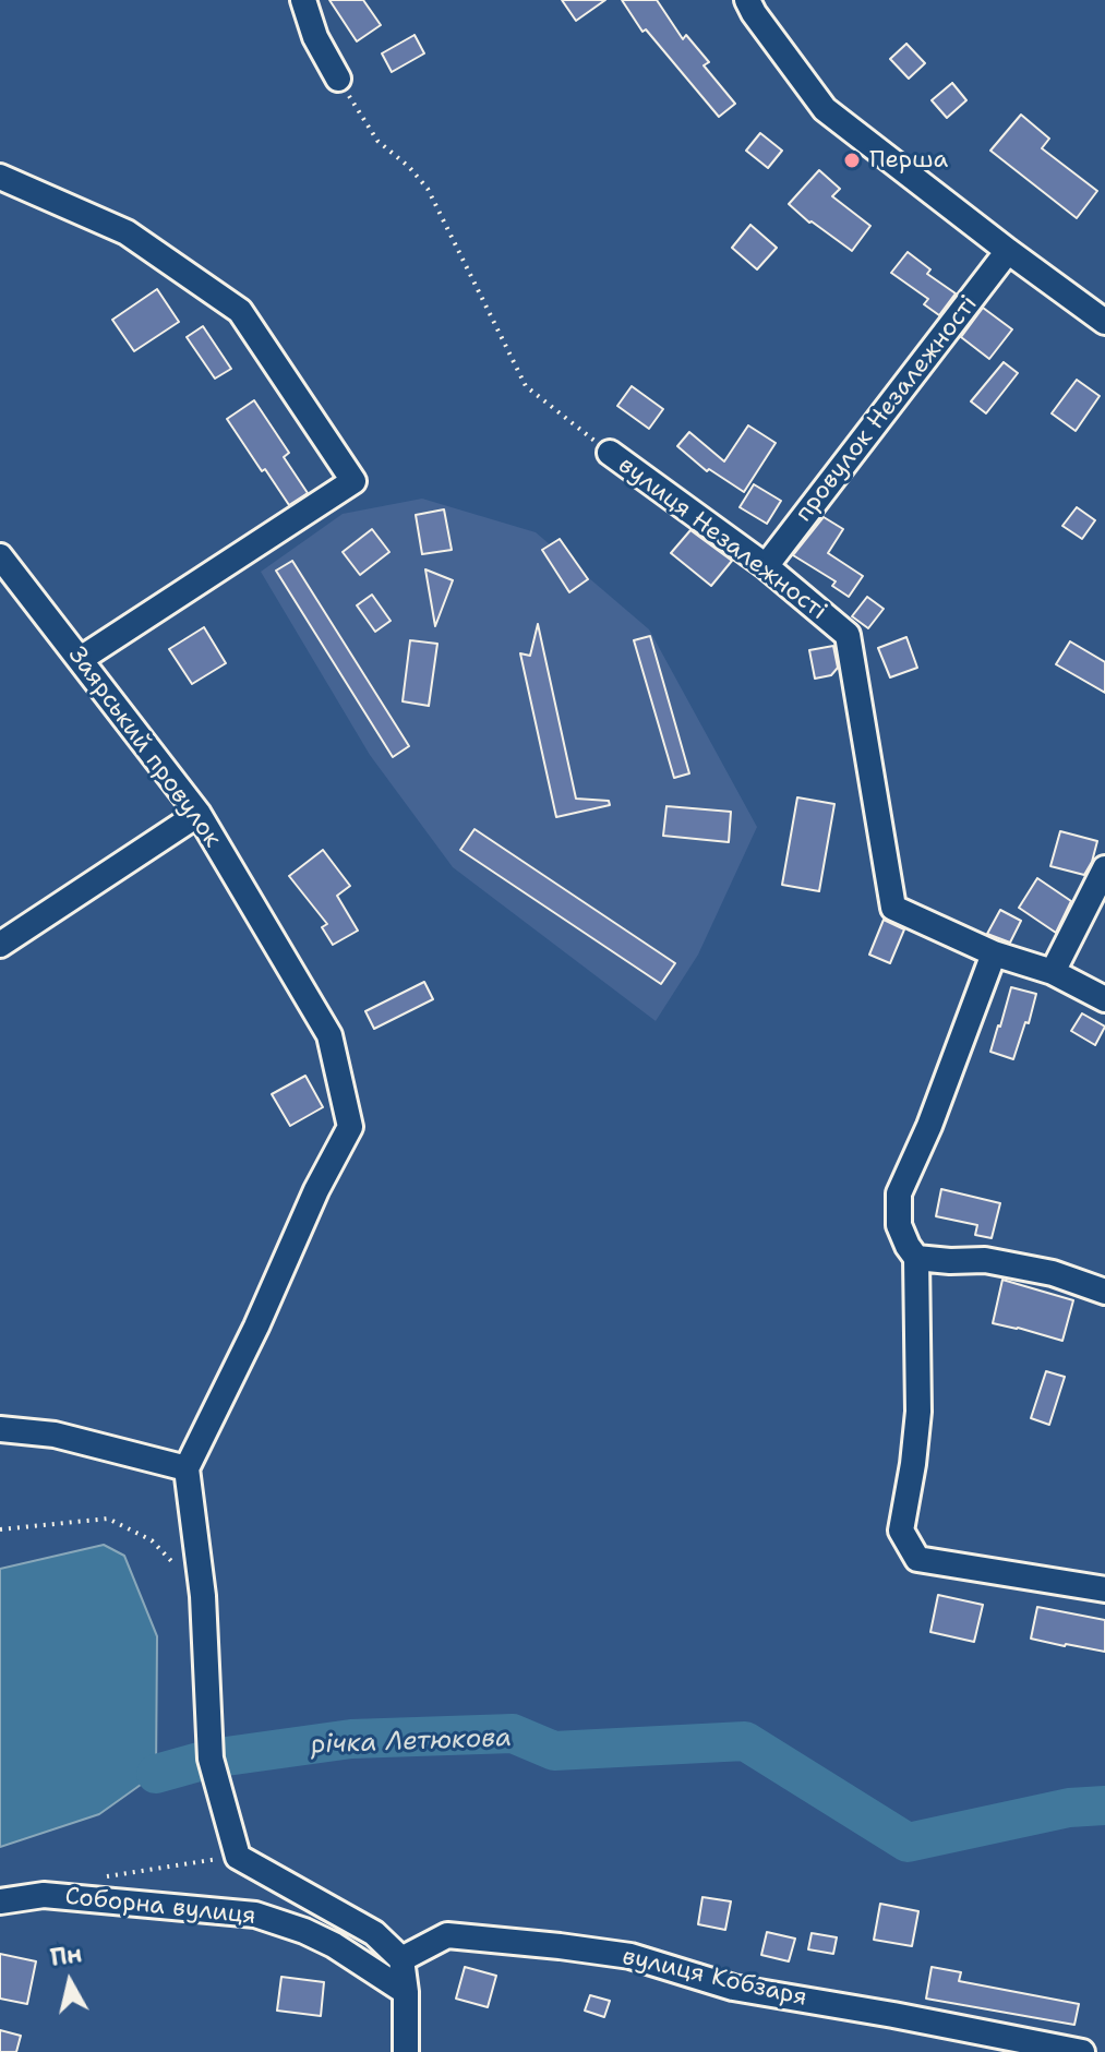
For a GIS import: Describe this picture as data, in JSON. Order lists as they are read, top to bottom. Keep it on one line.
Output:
{"streets":{"street":["провулок Незалежності","вулиця Незалежності","Заярський провулок","Соборна вулиця","вулиця Кобзаря"]},"crossings":[["провулок Незалежності","вулиця Незалежності"]],"water":["річка Летюкова"],"places":["Перша"],"north":"top"}
